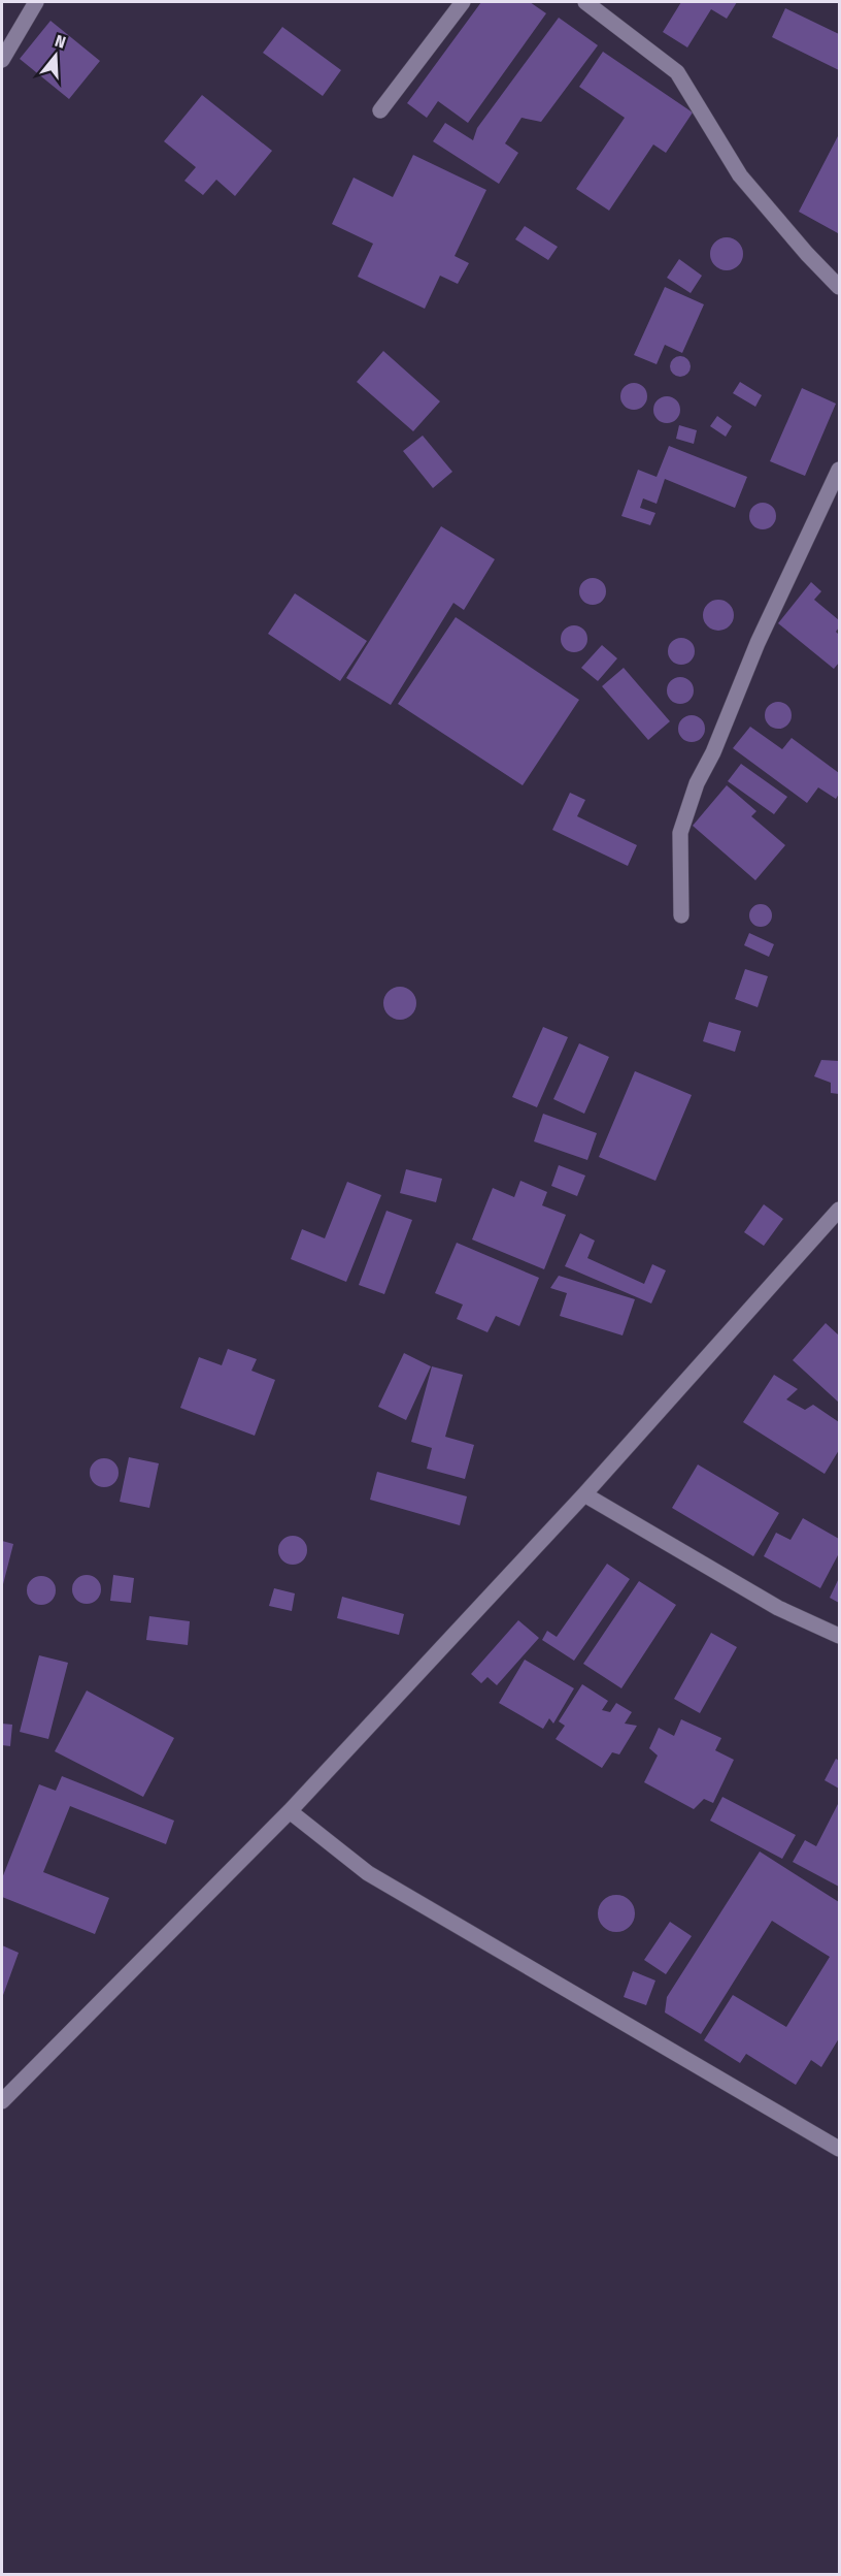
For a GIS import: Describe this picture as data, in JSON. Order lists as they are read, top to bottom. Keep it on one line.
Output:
{"north":"top"}
